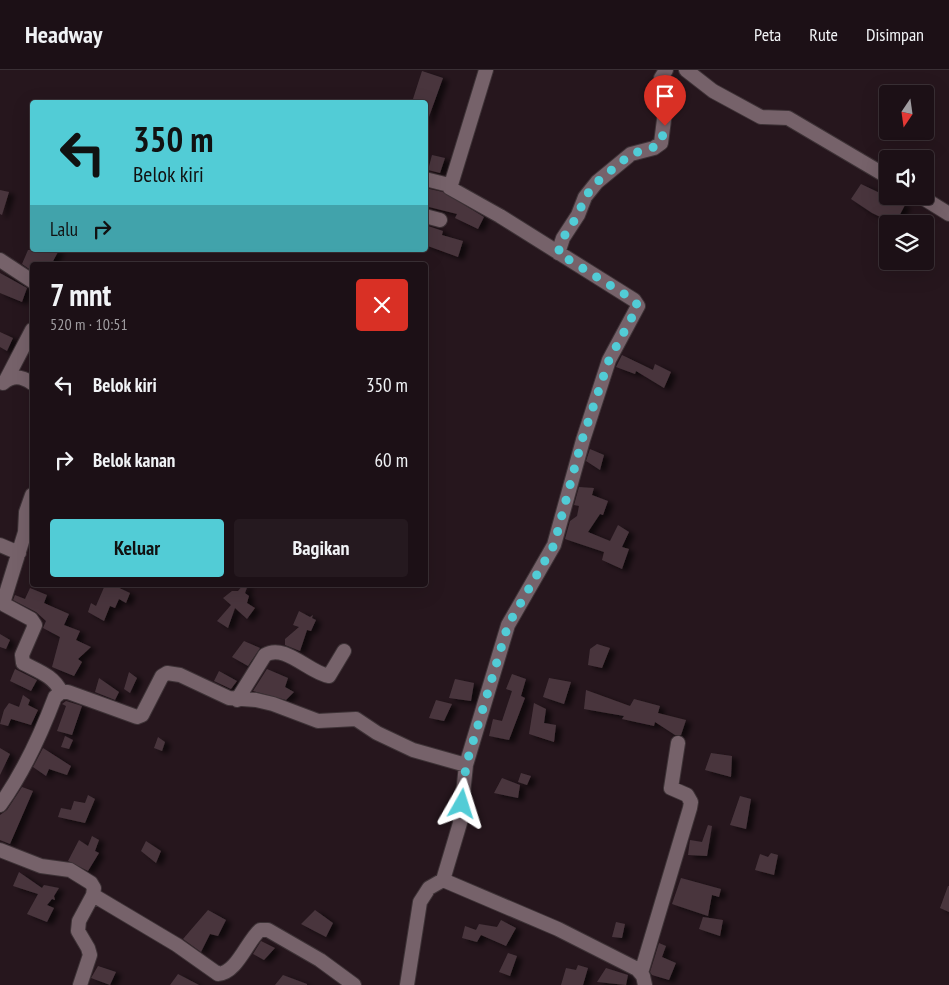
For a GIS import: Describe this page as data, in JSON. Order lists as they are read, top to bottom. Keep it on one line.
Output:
{"north":"bottom","page":{"header":"Headway","nav":["Peta","Rute","Disimpan"],"turn":["350 m","Belok kiri"],"then":"Lalu","heading":["7 mnt","520 m · 10:51"],"list":[{"name":"Belok kiri","value":"350 m"},{"name":"Belok kanan","value":"60 m"}],"buttons":["Keluar","Bagikan"]}}
